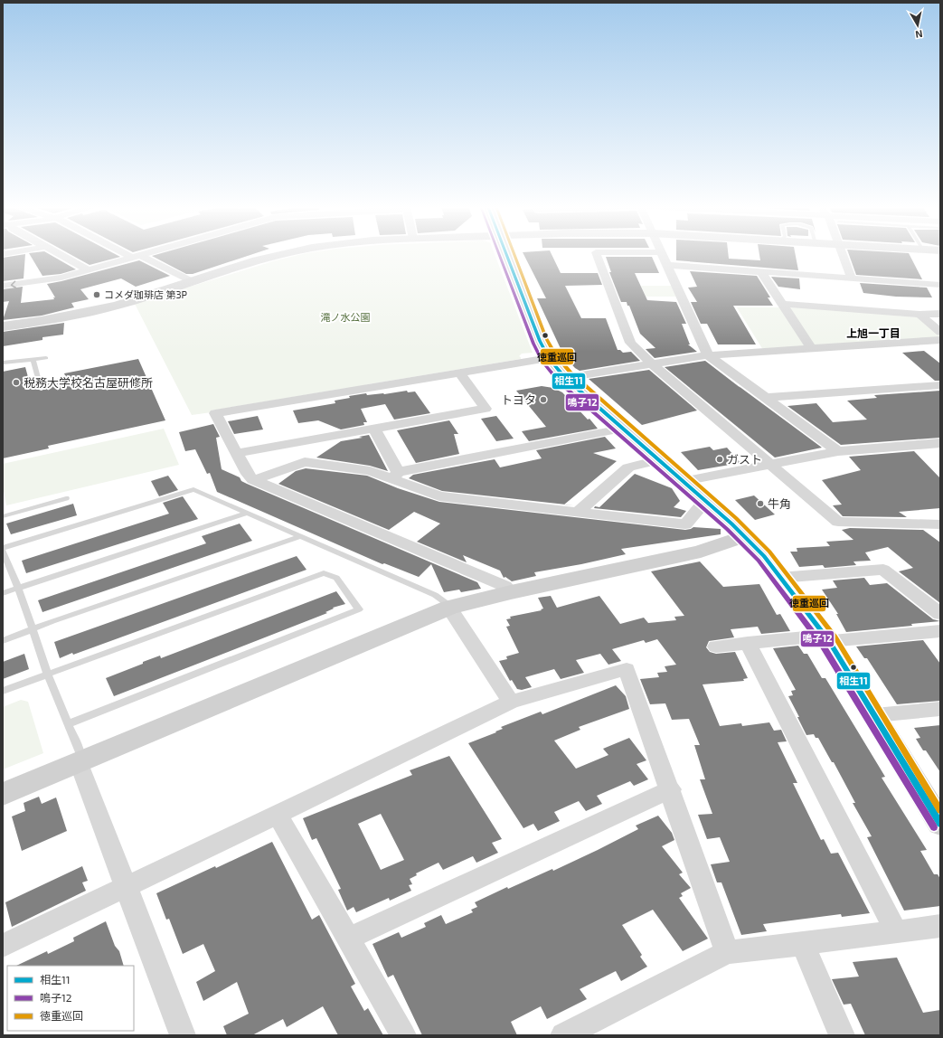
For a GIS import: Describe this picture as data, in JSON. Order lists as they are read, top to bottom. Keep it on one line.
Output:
{"districts":["上旭一丁目"],"parks":["滝ノ水公園"],"places":["コメダ珈琲店 第3P","税務大学校名古屋研修所","トヨタ","ガスト","牛角"],"lines":["transit line 相生11","transit line 鳴子12","transit line 徳重巡回"],"legend":["相生11","鳴子12","徳重巡回"],"north":"bottom"}
